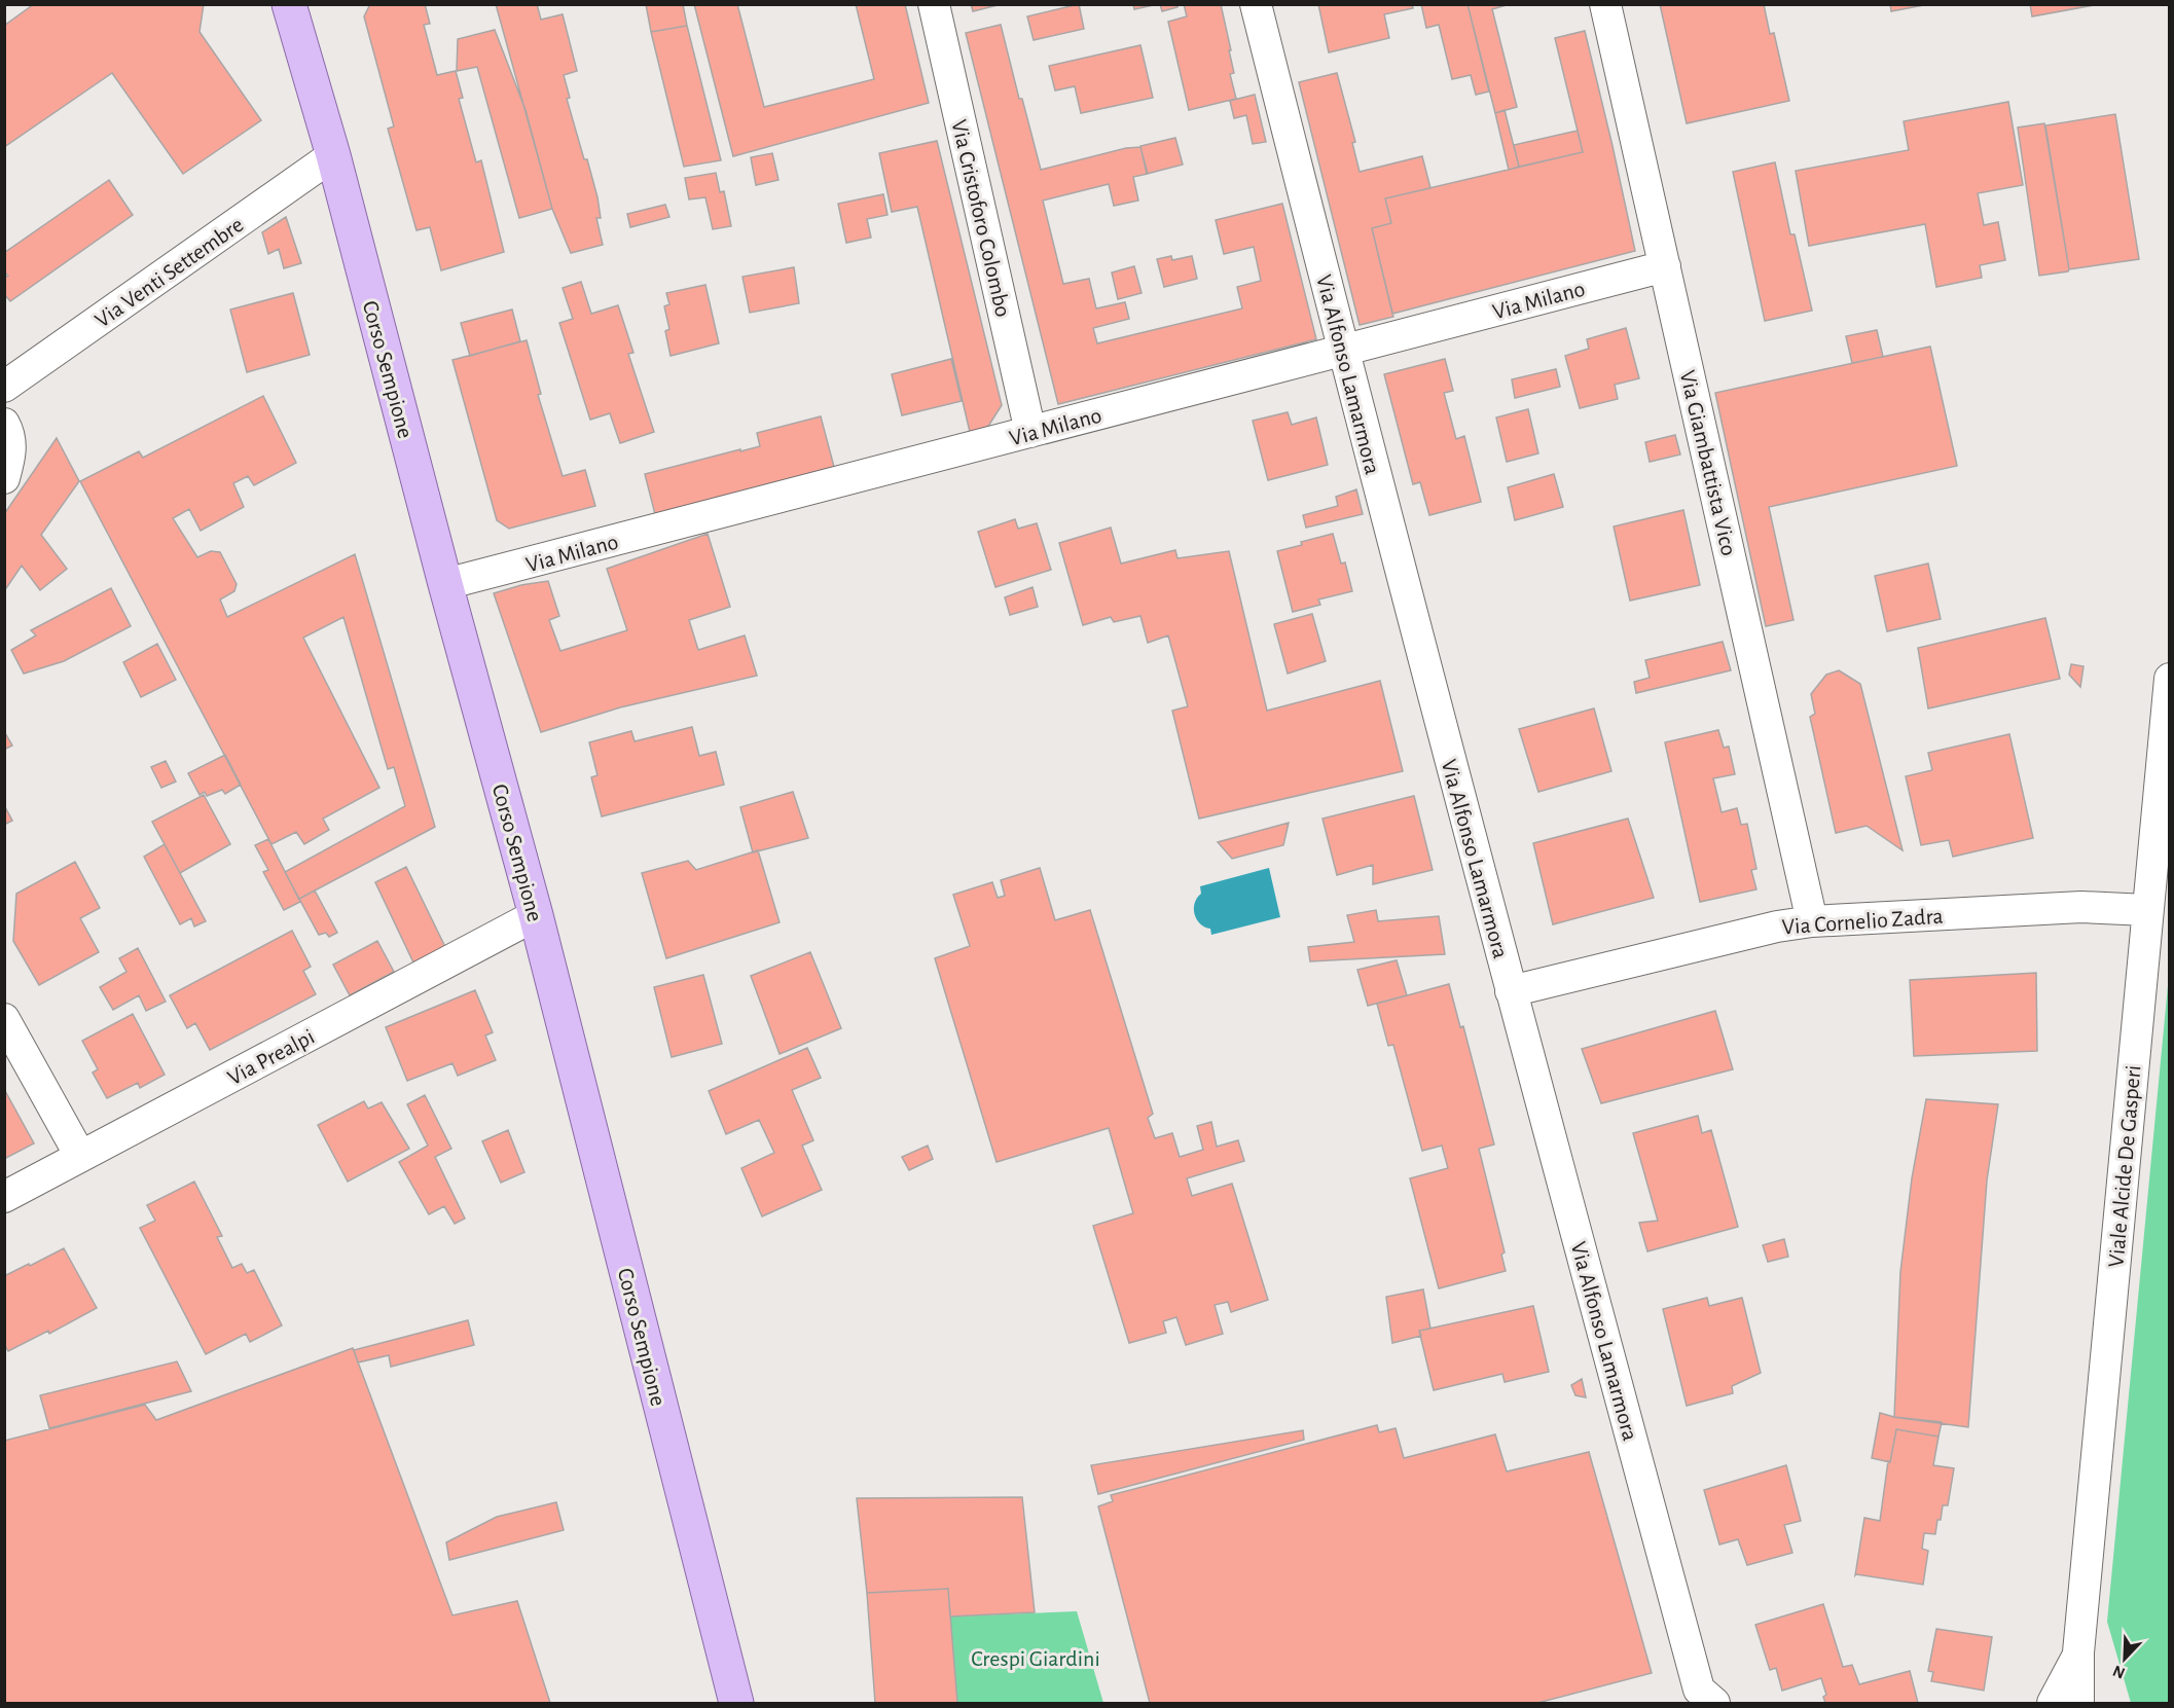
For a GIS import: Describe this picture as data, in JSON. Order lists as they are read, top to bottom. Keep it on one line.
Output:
{"streets":{"main road":["Corso Sempione"],"street":["Via Cristoforo Colombo","Via Venti Settembre","Via Milano","Via Alfonso Lamarmora","Via Giambattista Vico","Via Cornelio Zadra","Via Prealpi","Viale Alcide De Gasperi"]},"crossings":[["Via Cristoforo Colombo","Via Milano"],["Via Venti Settembre","Corso Sempione"],["Via Milano","Corso Sempione"],["Via Milano","Via Alfonso Lamarmora"],["Via Milano","Via Giambattista Vico"],["Corso Sempione","Via Prealpi"],["Via Alfonso Lamarmora","Via Cornelio Zadra"],["Via Giambattista Vico","Via Cornelio Zadra"],["Via Cornelio Zadra","Viale Alcide De Gasperi"]],"parks":["Crespi Giardini"],"north":"bottom left"}
